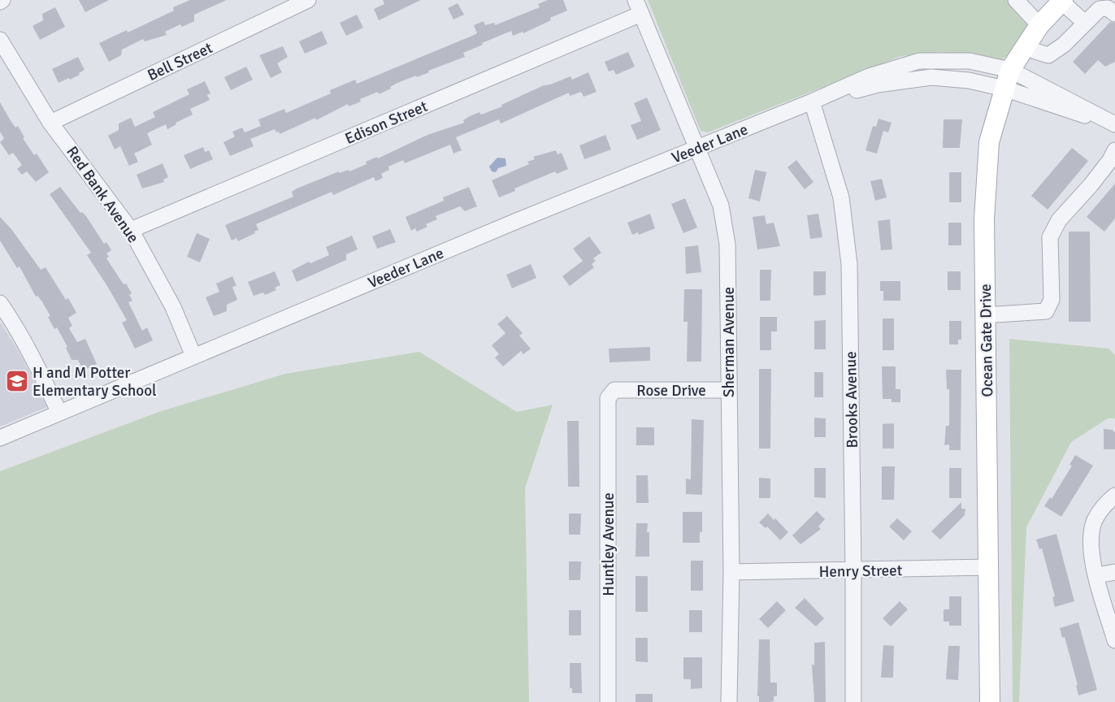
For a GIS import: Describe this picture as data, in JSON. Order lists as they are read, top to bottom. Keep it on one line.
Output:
{"streets":{"main road":["Ocean Gate Drive"],"street":["Bell Street","Edison Street","Veeder Lane","Red Bank Avenue","Sherman Avenue","Rose Drive","Brooks Avenue","Huntley Avenue","Henry Street"]},"crossings":[["Bell Street","Red Bank Avenue"],["Edison Street","Red Bank Avenue"],["Edison Street","Sherman Avenue"],["Veeder Lane","Red Bank Avenue"],["Veeder Lane","Ocean Gate Drive"],["Veeder Lane","Sherman Avenue"],["Veeder Lane","Brooks Avenue"],["Ocean Gate Drive","Henry Street"],["Sherman Avenue","Rose Drive"],["Sherman Avenue","Henry Street"],["Rose Drive","Huntley Avenue"],["Brooks Avenue","Henry Street"]],"places":{"school or university":["H and M Potter Elementary School"]}}
